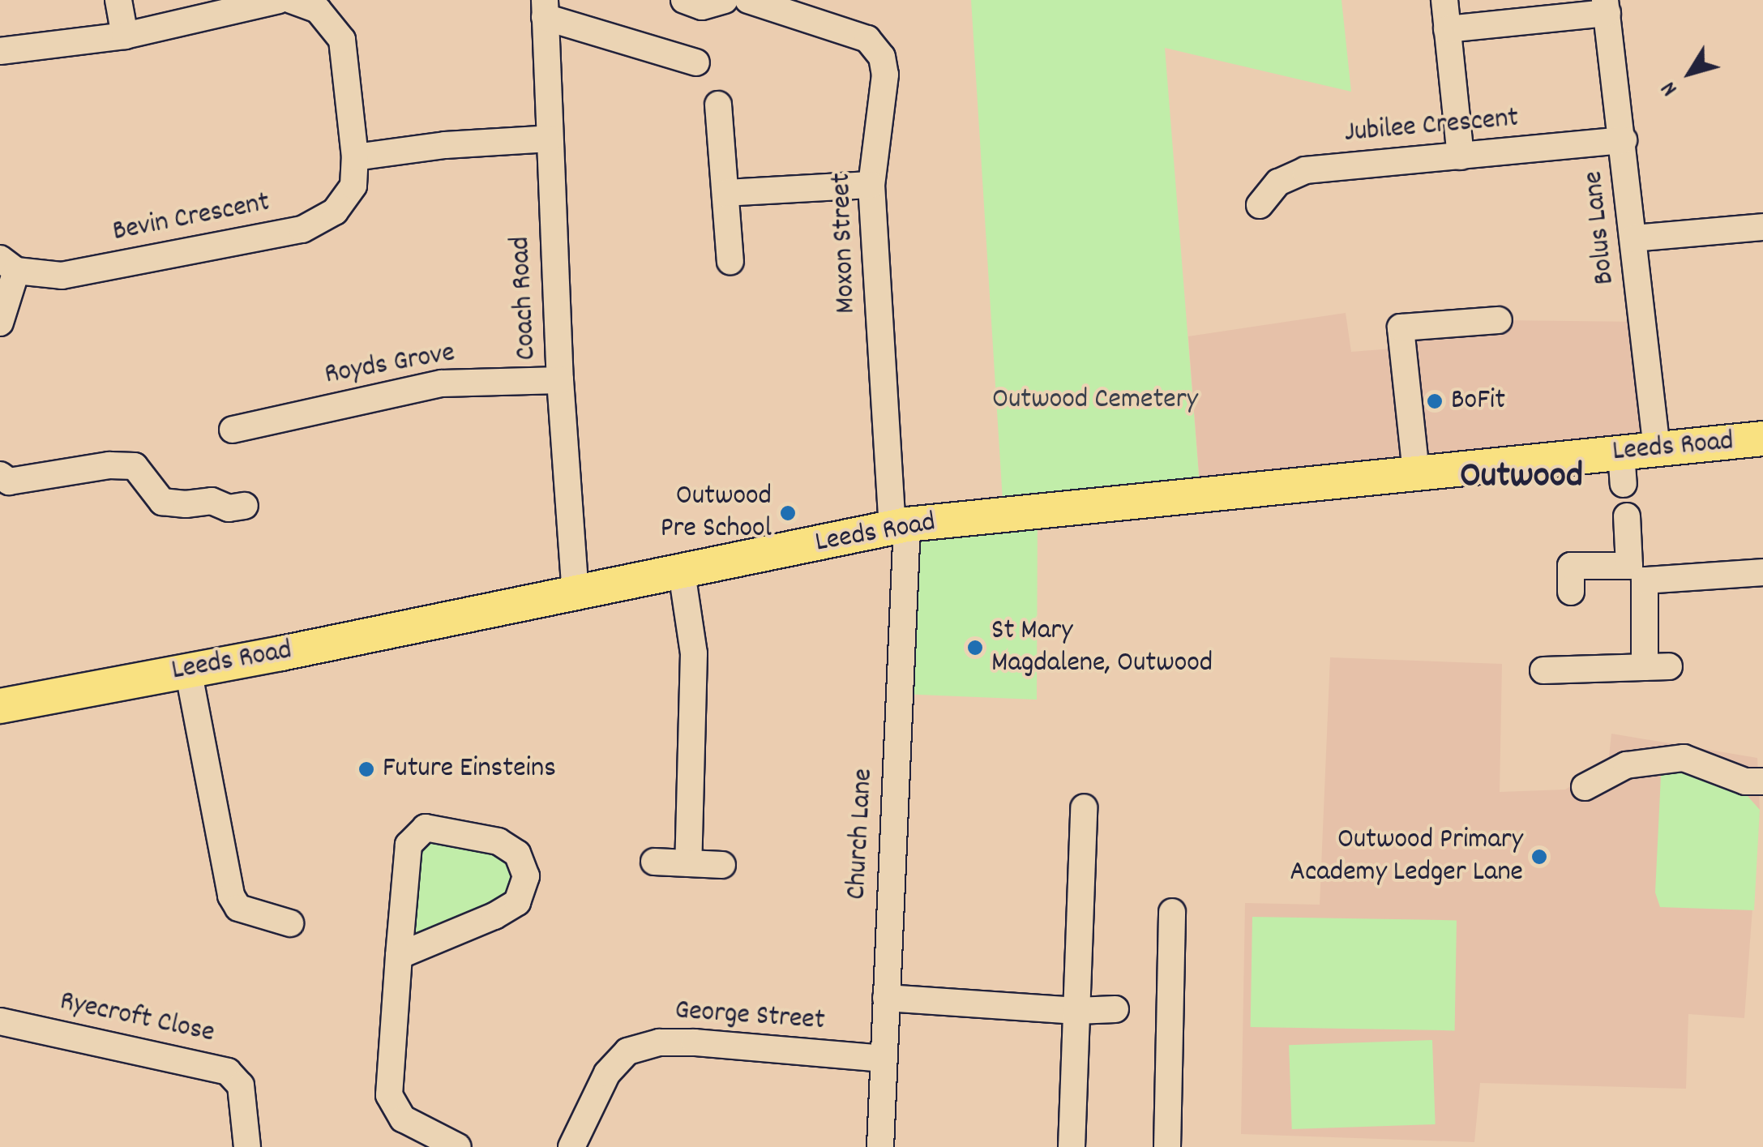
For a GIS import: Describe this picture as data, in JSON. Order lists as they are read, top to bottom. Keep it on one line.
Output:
{"streets":{"main road":["Leeds Road"],"street":["Jubilee Crescent","Bevin Crescent","Bolus Lane","Moxon Street","Coach Road","Royds Grove","Church Lane","George Street","Ryecroft Close"]},"crossings":[["Jubilee Crescent","Bolus Lane"],["Bolus Lane","Leeds Road"],["Moxon Street","Leeds Road"],["Moxon Street","Church Lane"],["Coach Road","Royds Grove"],["Coach Road","Leeds Road"],["Leeds Road","Church Lane"],["Church Lane","George Street"]],"districts":["Outwood"],"parks":["Outwood Cemetery"],"places":["BoFit","Outwood Pre School","St Mary Magdalene, Outwood","Future Einsteins","Outwood Primary Academy Ledger Lane"],"north":"bottom left"}
